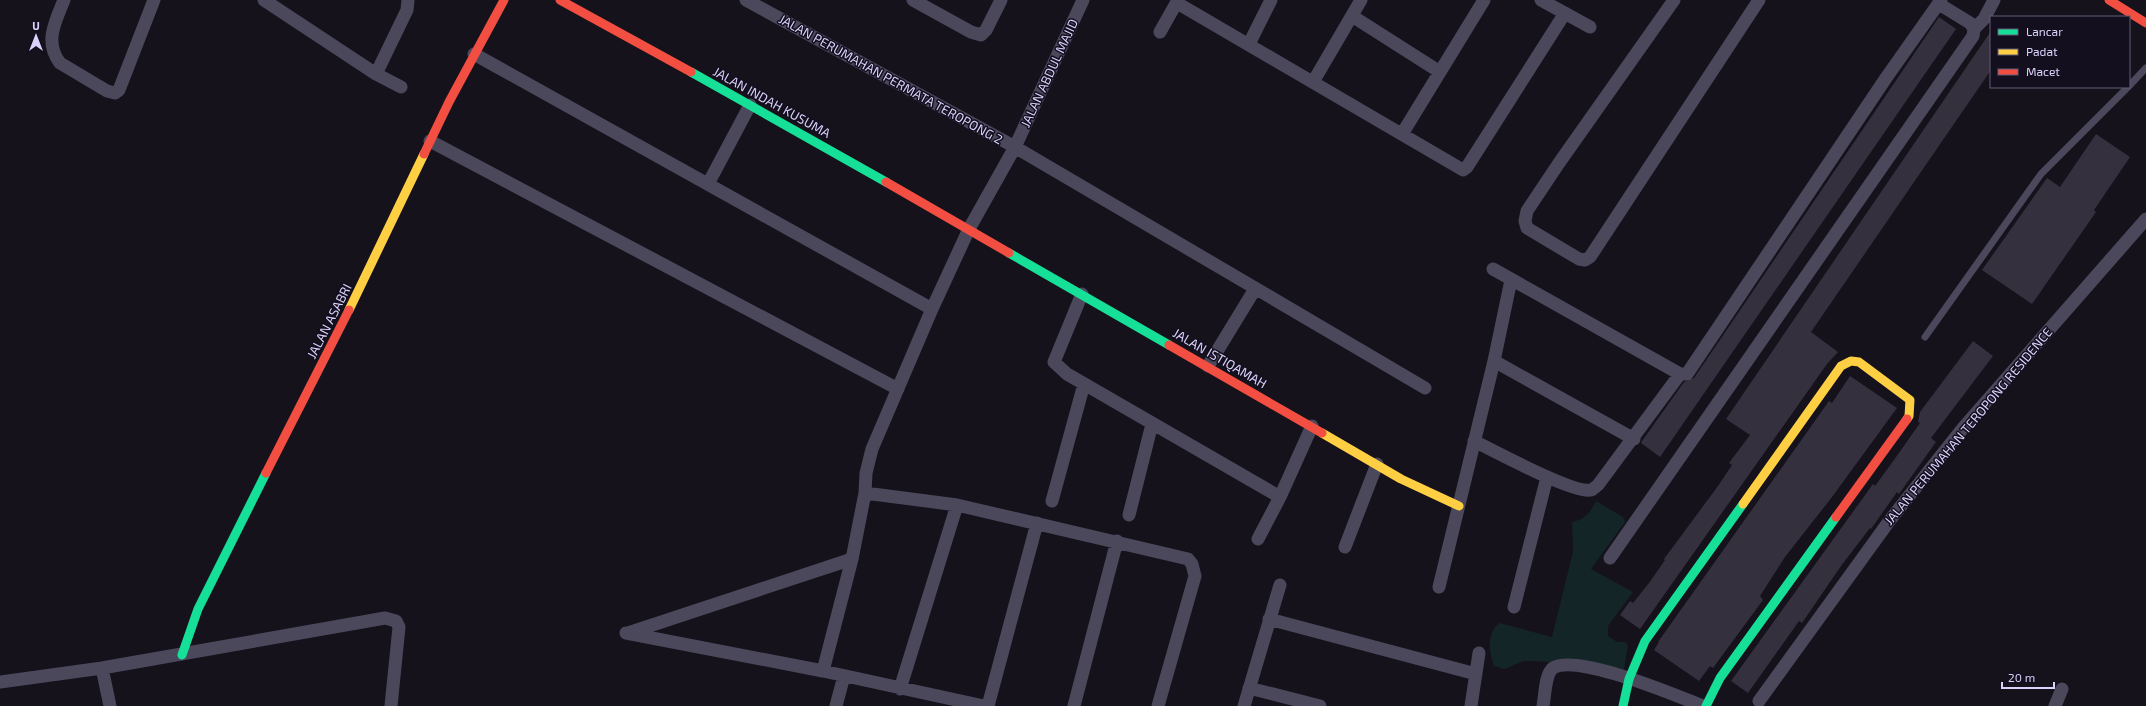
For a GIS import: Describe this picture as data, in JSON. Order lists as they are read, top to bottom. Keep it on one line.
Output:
{"streets":{"street":["JALAN ABDUL MAJID","JALAN PERUMAHAN PERMATA TEROPONG 2","JALAN INDAH KUSUMA","JALAN ASABRI","JALAN ISTIQAMAH","JALAN PERUMAHAN TEROPONG RESIDENCE"]},"crossings":[["JALAN ABDUL MAJID","JALAN PERUMAHAN PERMATA TEROPONG 2"],["JALAN ABDUL MAJID","JALAN INDAH KUSUMA"],["JALAN ABDUL MAJID","JALAN ISTIQAMAH"],["JALAN INDAH KUSUMA","JALAN ISTIQAMAH"]],"legend":["Lancar","Padat","Macet"],"scale_bar":"20 m","north":"top"}
